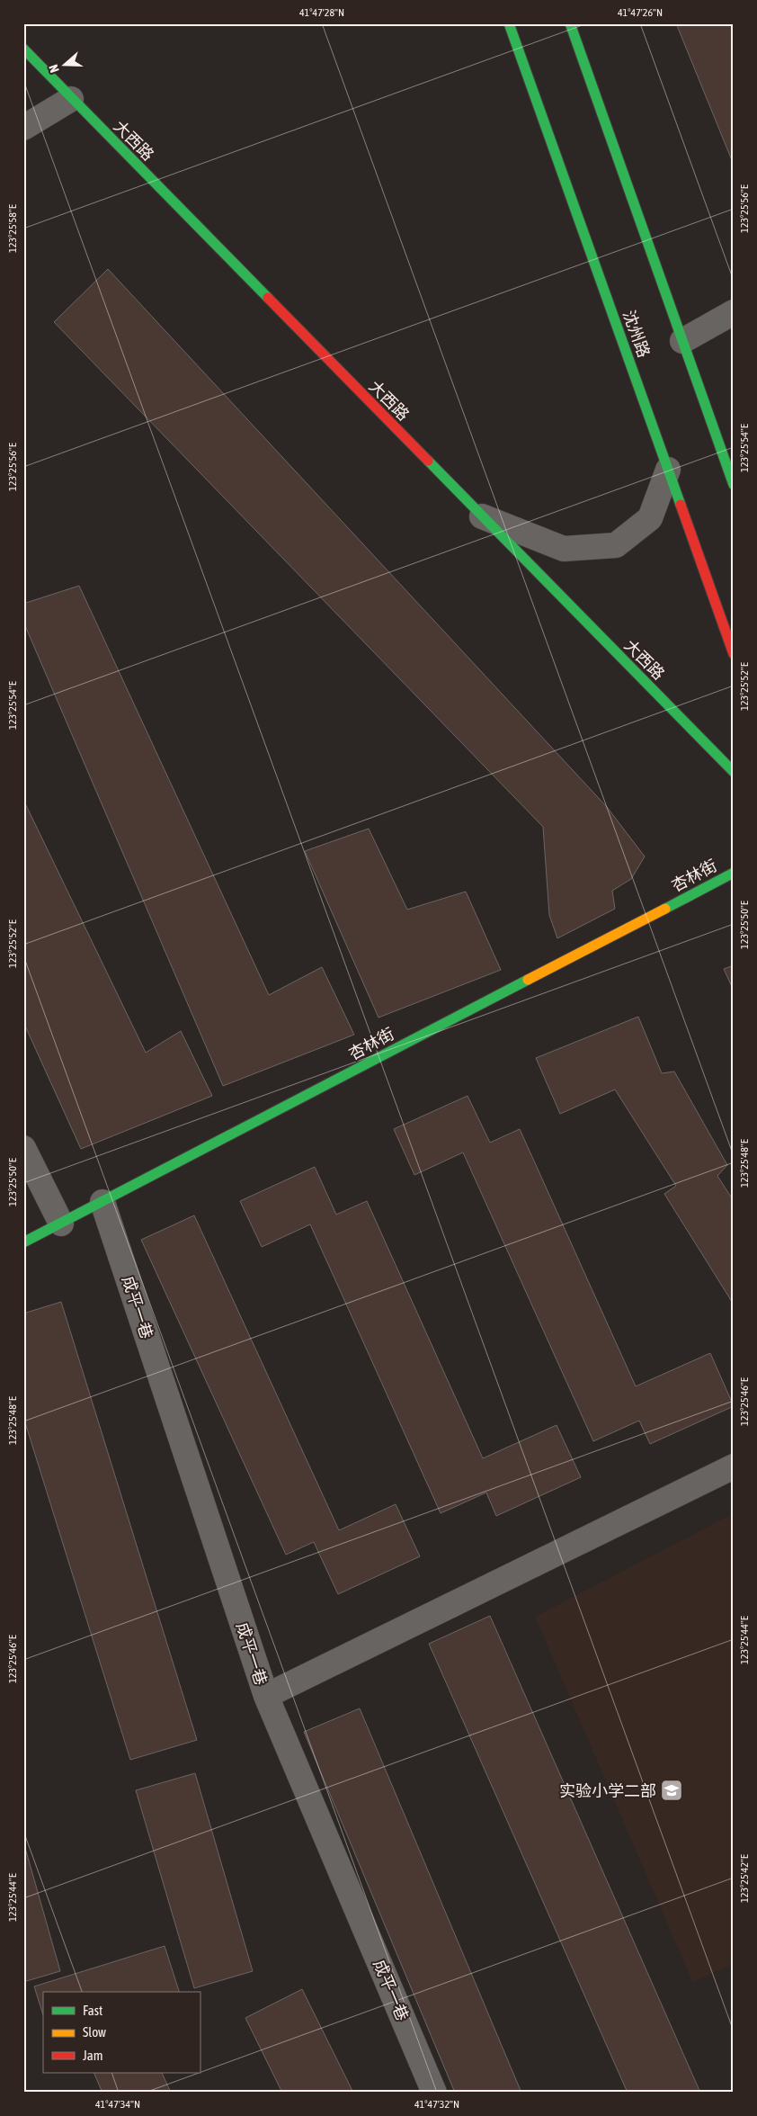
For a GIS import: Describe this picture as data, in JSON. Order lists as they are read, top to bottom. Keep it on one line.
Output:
{"streets":{"main road":["大西路","沈州路","杏林街"],"street":["成平一巷"]},"crossings":[["杏林街","成平一巷"]],"places":{"school or university":["实验小学二部"]},"legend":["Fast","Slow","Jam"],"north":"left","coordinates":["41°47'28\"N","41°47'26\"N","123°25'56\"E","123°25'58\"E","123°25'54\"E","123°25'52\"E","123°25'50\"E","123°25'48\"E","123°25'46\"E","123°25'44\"E","123°25'42\"E","41°47'34\"N","41°47'32\"N"]}
